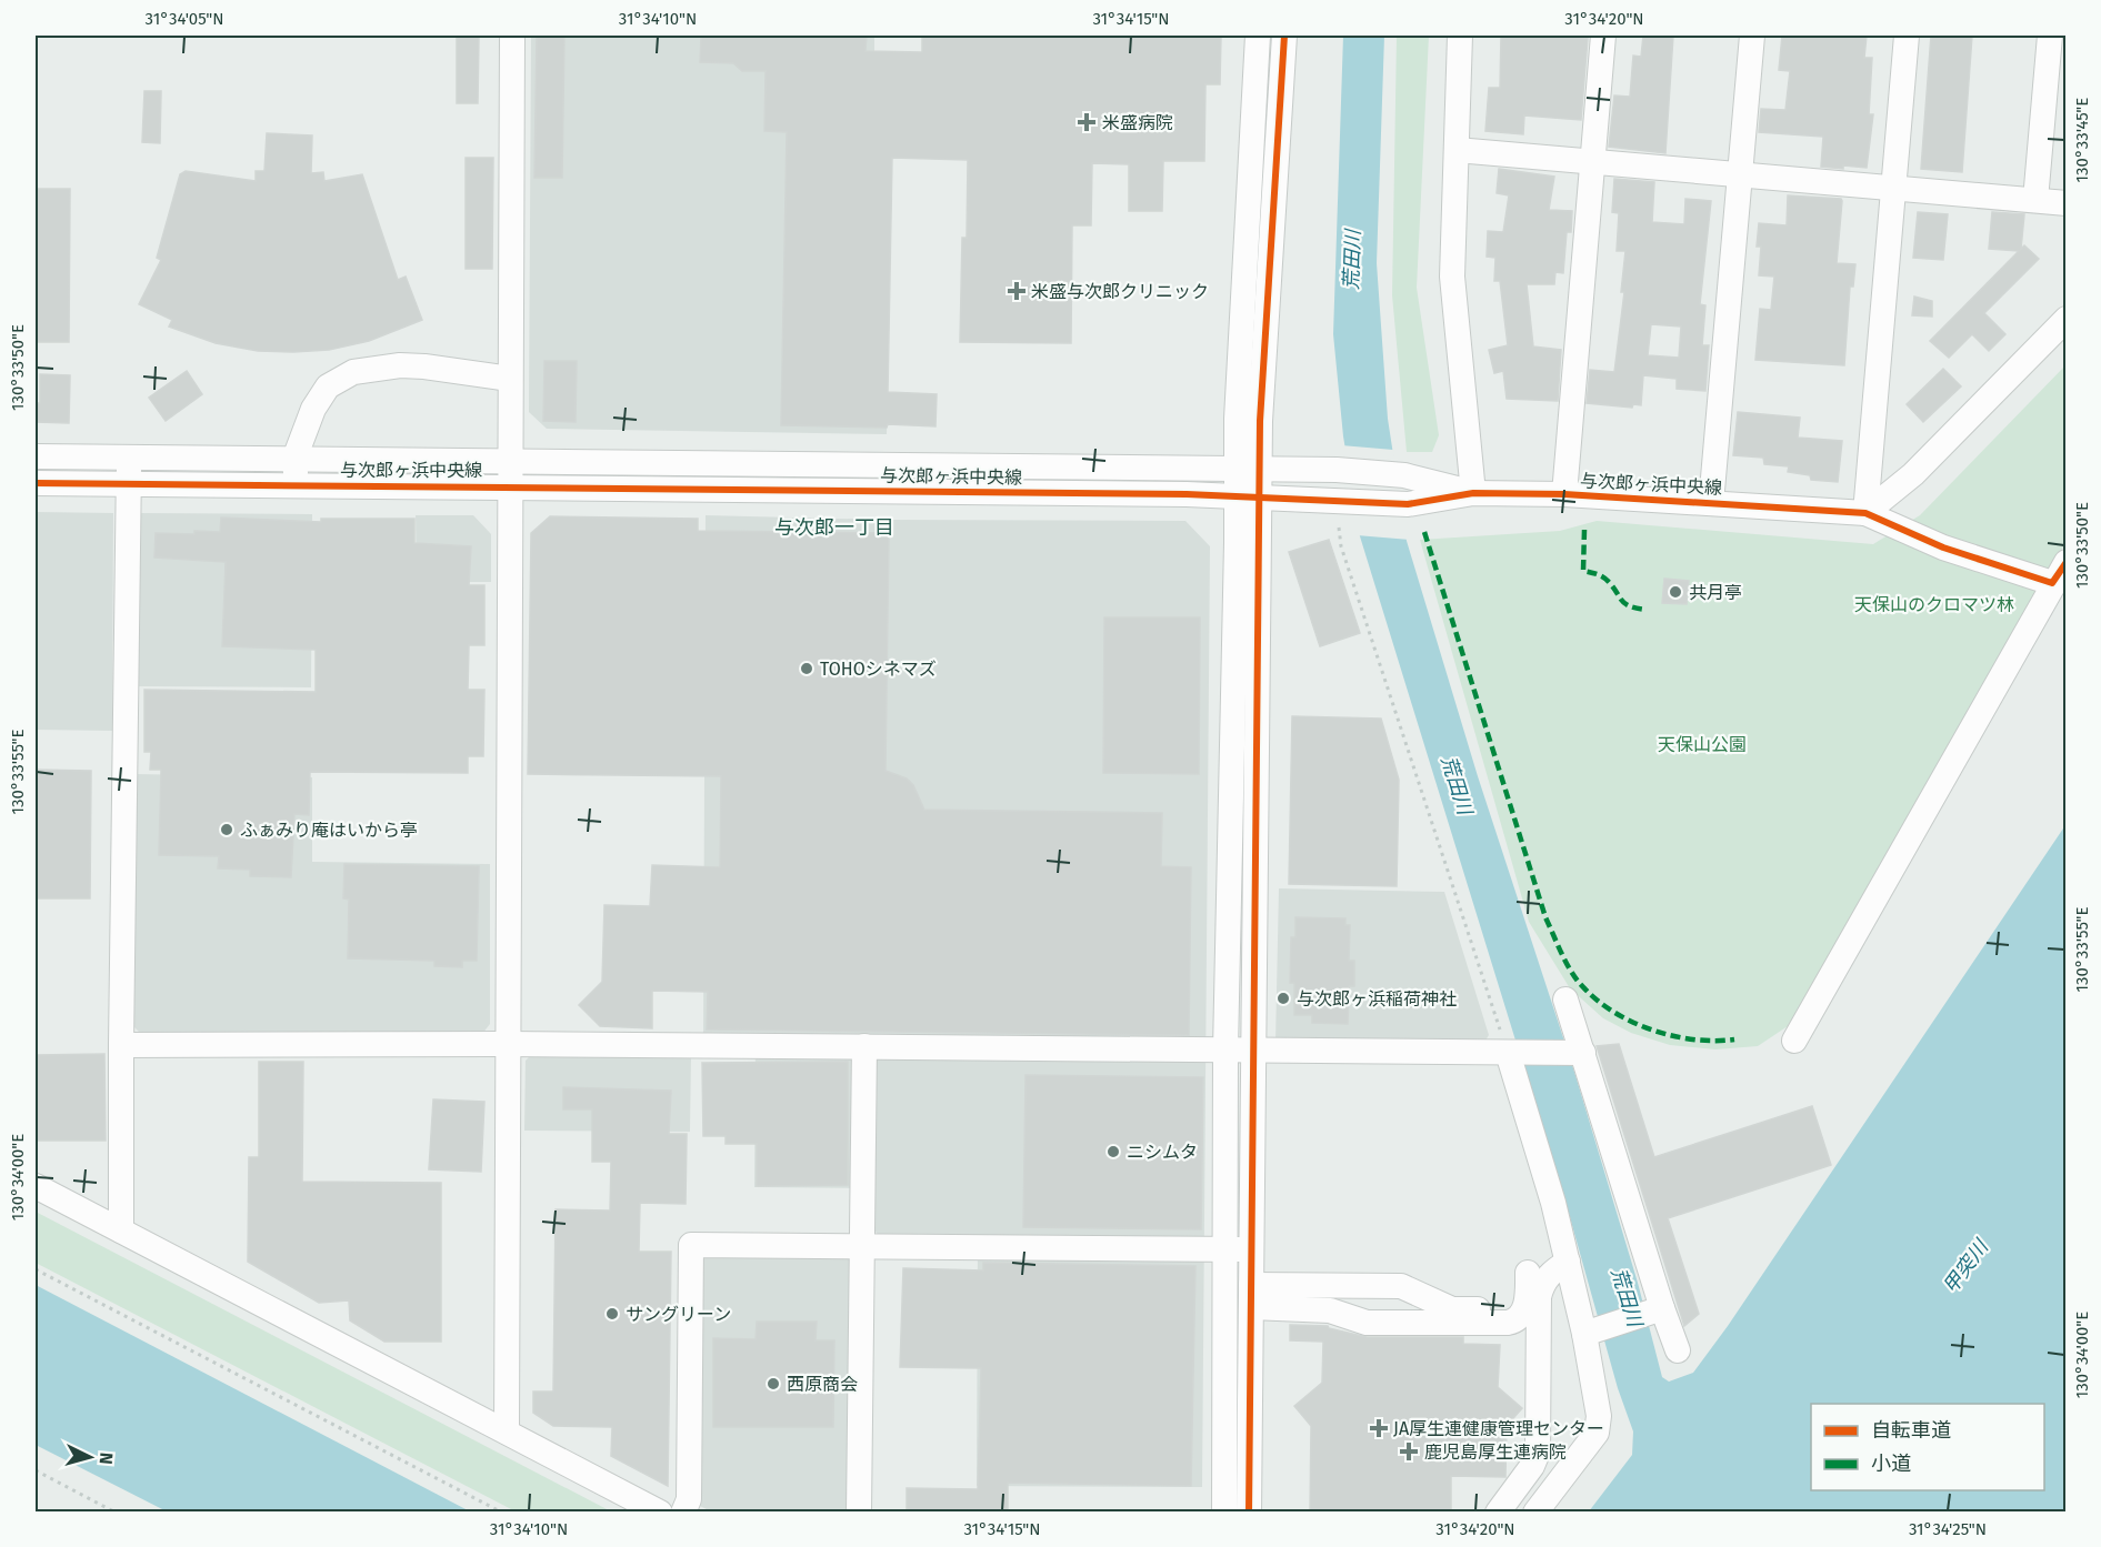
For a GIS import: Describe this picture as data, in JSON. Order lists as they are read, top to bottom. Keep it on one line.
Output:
{"streets":{"street":["与次郎ヶ浜中央線"]},"districts":["与次郎一丁目"],"water":["荒田川","甲突川"],"parks":["天保山のクロマツ林","天保山公園"],"places":{"health":["米盛病院","米盛与次郎クリニック","JA厚生連健康管理センター","鹿児島厚生連病院"],"other":["共月亭","TOHOシネマズ","ふぁみり庵はいから亭","与次郎ヶ浜稲荷神社","ニシムタ","サングリーン","西原商会"]},"legend":["自転車道","小道"],"north":"right","coordinates":["31°34'05\"N","31°34'10\"N","31°34'15\"N","31°34'20\"N","130°33'45\"E","130°33'50\"E","130°33'55\"E","130°34'00\"E","31°34'25\"N"]}
